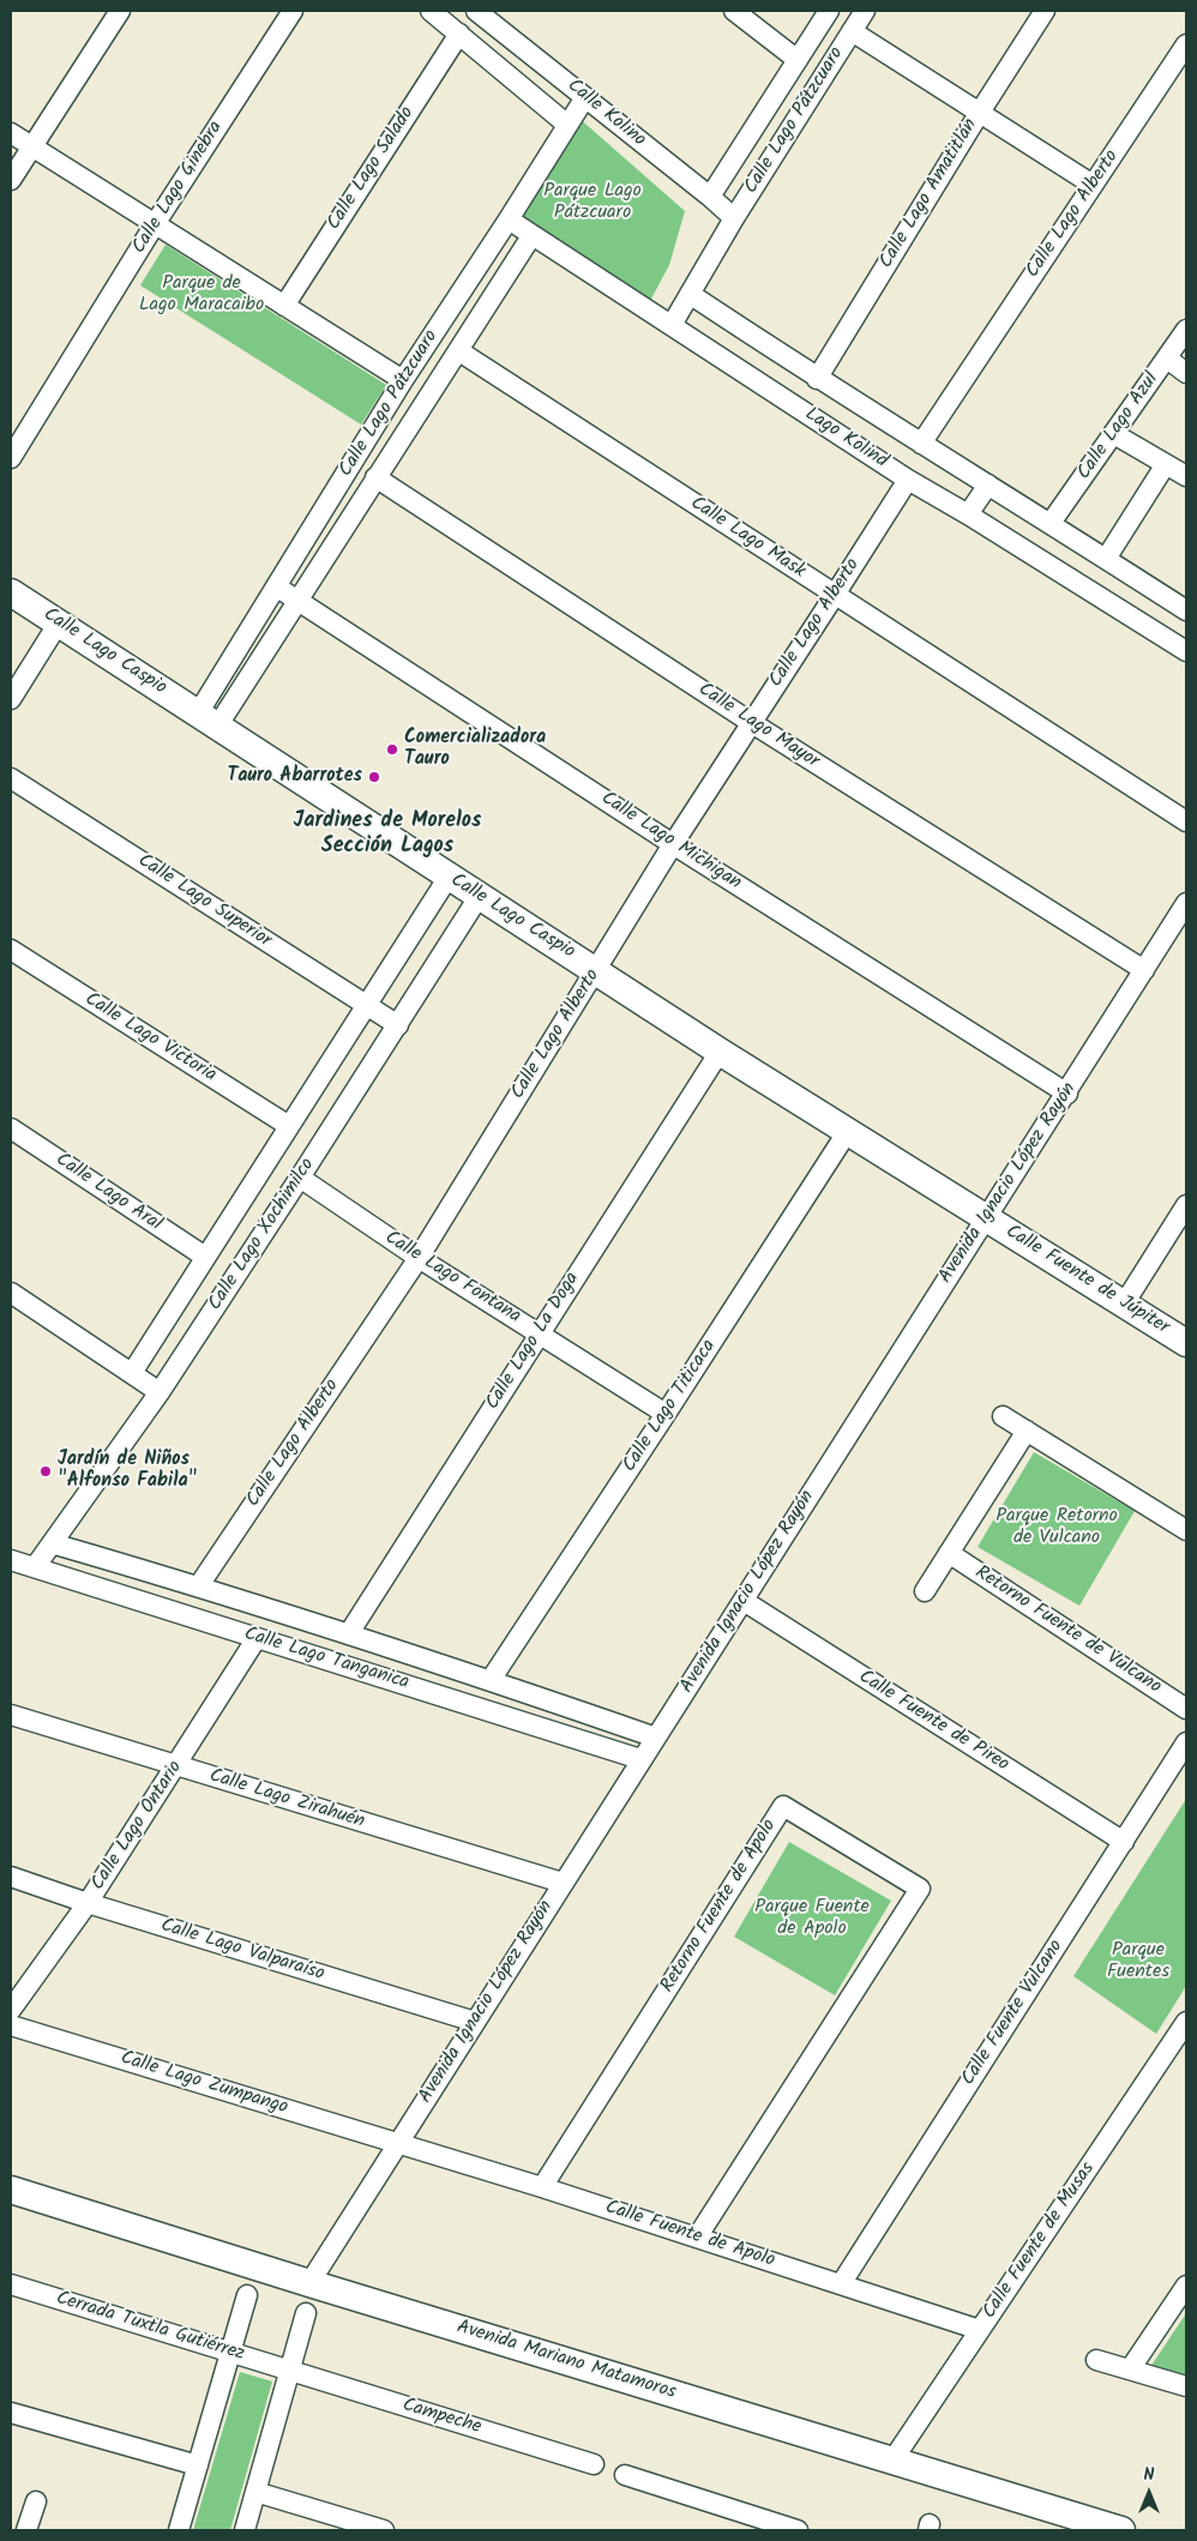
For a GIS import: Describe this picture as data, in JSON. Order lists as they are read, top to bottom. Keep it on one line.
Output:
{"streets":{"street":["Calle Kolino","Calle Lago Pátzcuaro","Calle Lago Salado","Calle Lago Ginebra","Calle Lago Amatitlán","Calle Lago Alberto","Calle Lago Azul","Lago Kolind","Calle Lago Mask","Calle Lago Caspio","Calle Lago Mayor","Calle Lago Michigan","Calle Lago Superior","Calle Lago Victoria","Avenida Ignacio López Rayón","Calle Lago Aral","Calle Lago Xochimilco","Calle Lago Fontana","Calle Fuente de Júpiter","Calle Lago La Doga","Calle Lago Titicaca","Retorno Fuente de Vulcano","Calle Lago Tanganica","Calle Fuente de Pireo","Calle Lago Zirahuén","Calle Lago Ontario","Retorno Fuente de Apolo","Calle Lago Valparaíso","Calle Fuente Vulcano","Calle Lago Zumpango","Calle Fuente de Apolo","Calle Fuente de Musas","Cerrada Tuxtla Gutiérrez","Avenida Mariano Matamoros","Campeche"]},"crossings":[["Calle Kolino","Calle Lago Pátzcuaro"],["Calle Kolino","Calle Lago Salado"],["Calle Lago Pátzcuaro","Lago Kolind"],["Calle Lago Pátzcuaro","Calle Lago Mask"],["Calle Lago Pátzcuaro","Calle Lago Caspio"],["Calle Lago Pátzcuaro","Calle Lago Mayor"],["Calle Lago Pátzcuaro","Calle Lago Michigan"],["Calle Lago Amatitlán","Lago Kolind"],["Calle Lago Alberto","Lago Kolind"],["Calle Lago Alberto","Calle Lago Mask"],["Calle Lago Alberto","Calle Lago Caspio"],["Calle Lago Alberto","Calle Lago Mayor"],["Calle Lago Alberto","Calle Lago Michigan"],["Calle Lago Alberto","Calle Lago Fontana"],["Calle Lago Alberto","Calle Lago Tanganica"],["Calle Lago Azul","Lago Kolind"],["Calle Lago Caspio","Avenida Ignacio López Rayón"],["Calle Lago Caspio","Calle Lago Xochimilco"],["Calle Lago Caspio","Calle Fuente de Júpiter"],["Calle Lago Caspio","Calle Lago La Doga"],["Calle Lago Caspio","Calle Lago Titicaca"],["Calle Lago Mayor","Avenida Ignacio López Rayón"],["Calle Lago Michigan","Avenida Ignacio López Rayón"],["Calle Lago Superior","Calle Lago Xochimilco"],["Calle Lago Victoria","Calle Lago Xochimilco"],["Avenida Ignacio López Rayón","Calle Fuente de Júpiter"],["Avenida Ignacio López Rayón","Calle Lago Tanganica"],["Avenida Ignacio López Rayón","Calle Fuente de Pireo"],["Avenida Ignacio López Rayón","Calle Lago Zirahuén"],["Avenida Ignacio López Rayón","Calle Lago Valparaíso"],["Avenida Ignacio López Rayón","Calle Lago Zumpango"],["Avenida Ignacio López Rayón","Calle Fuente de Apolo"],["Avenida Ignacio López Rayón","Avenida Mariano Matamoros"],["Calle Lago Aral","Calle Lago Xochimilco"],["Calle Lago Xochimilco","Calle Lago Fontana"],["Calle Lago Xochimilco","Calle Lago Tanganica"],["Calle Lago Fontana","Calle Lago La Doga"],["Calle Lago Fontana","Calle Lago Titicaca"],["Calle Lago La Doga","Calle Lago Tanganica"],["Calle Lago Titicaca","Calle Lago Tanganica"],["Calle Lago Tanganica","Calle Lago Ontario"],["Calle Fuente de Pireo","Calle Fuente Vulcano"],["Calle Lago Zirahuén","Calle Lago Ontario"],["Calle Lago Ontario","Calle Lago Valparaíso"],["Retorno Fuente de Apolo","Calle Fuente de Apolo"],["Calle Fuente Vulcano","Calle Fuente de Apolo"],["Calle Lago Zumpango","Calle Fuente de Apolo"],["Calle Fuente de Apolo","Calle Fuente de Musas"],["Calle Fuente de Musas","Avenida Mariano Matamoros"],["Cerrada Tuxtla Gutiérrez","Campeche"]],"districts":["Jardines de Morelos Sección Lagos"],"parks":["Parque Lago Pátzcuaro","Parque de Lago Maracaibo","Parque Retorno de Vulcano","Parque Fuente de Apolo","Parque Fuentes"],"places":["Comercializadora Tauro","Tauro Abarrotes","Jardín de Niños \"Alfonso Fabila\""],"north":"top"}
